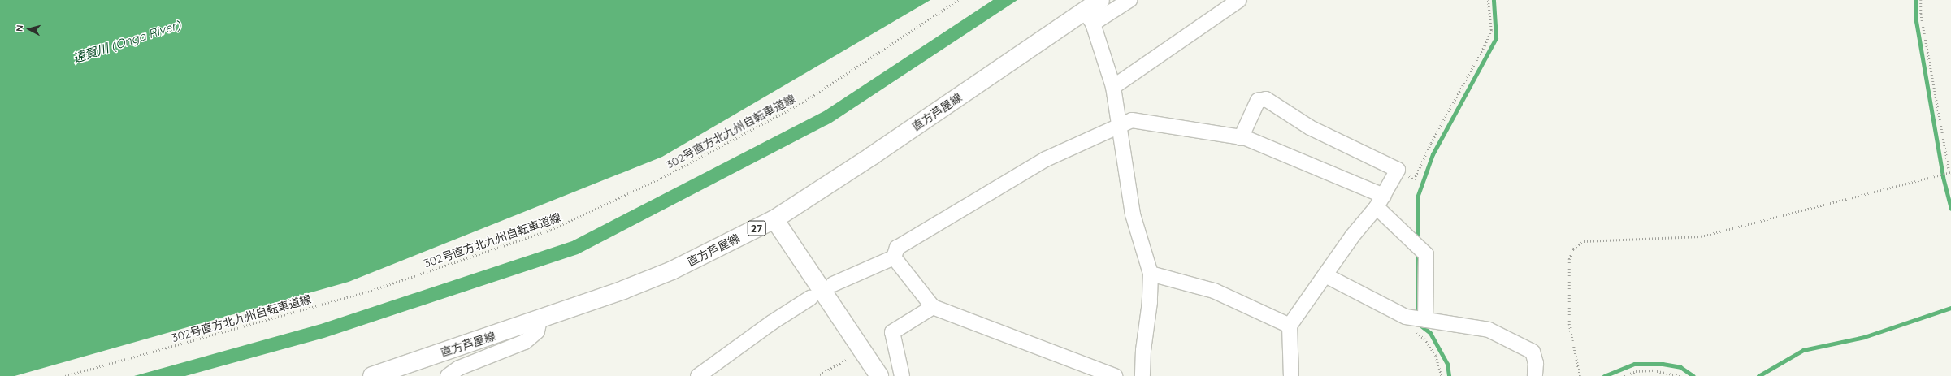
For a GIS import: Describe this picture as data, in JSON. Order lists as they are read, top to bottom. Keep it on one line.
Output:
{"streets":{"main road":["直方芦屋線","27"],"path":["302号直方北九州自転車道線"]},"water":["遠賀川 (Onga River)"],"north":"left"}
